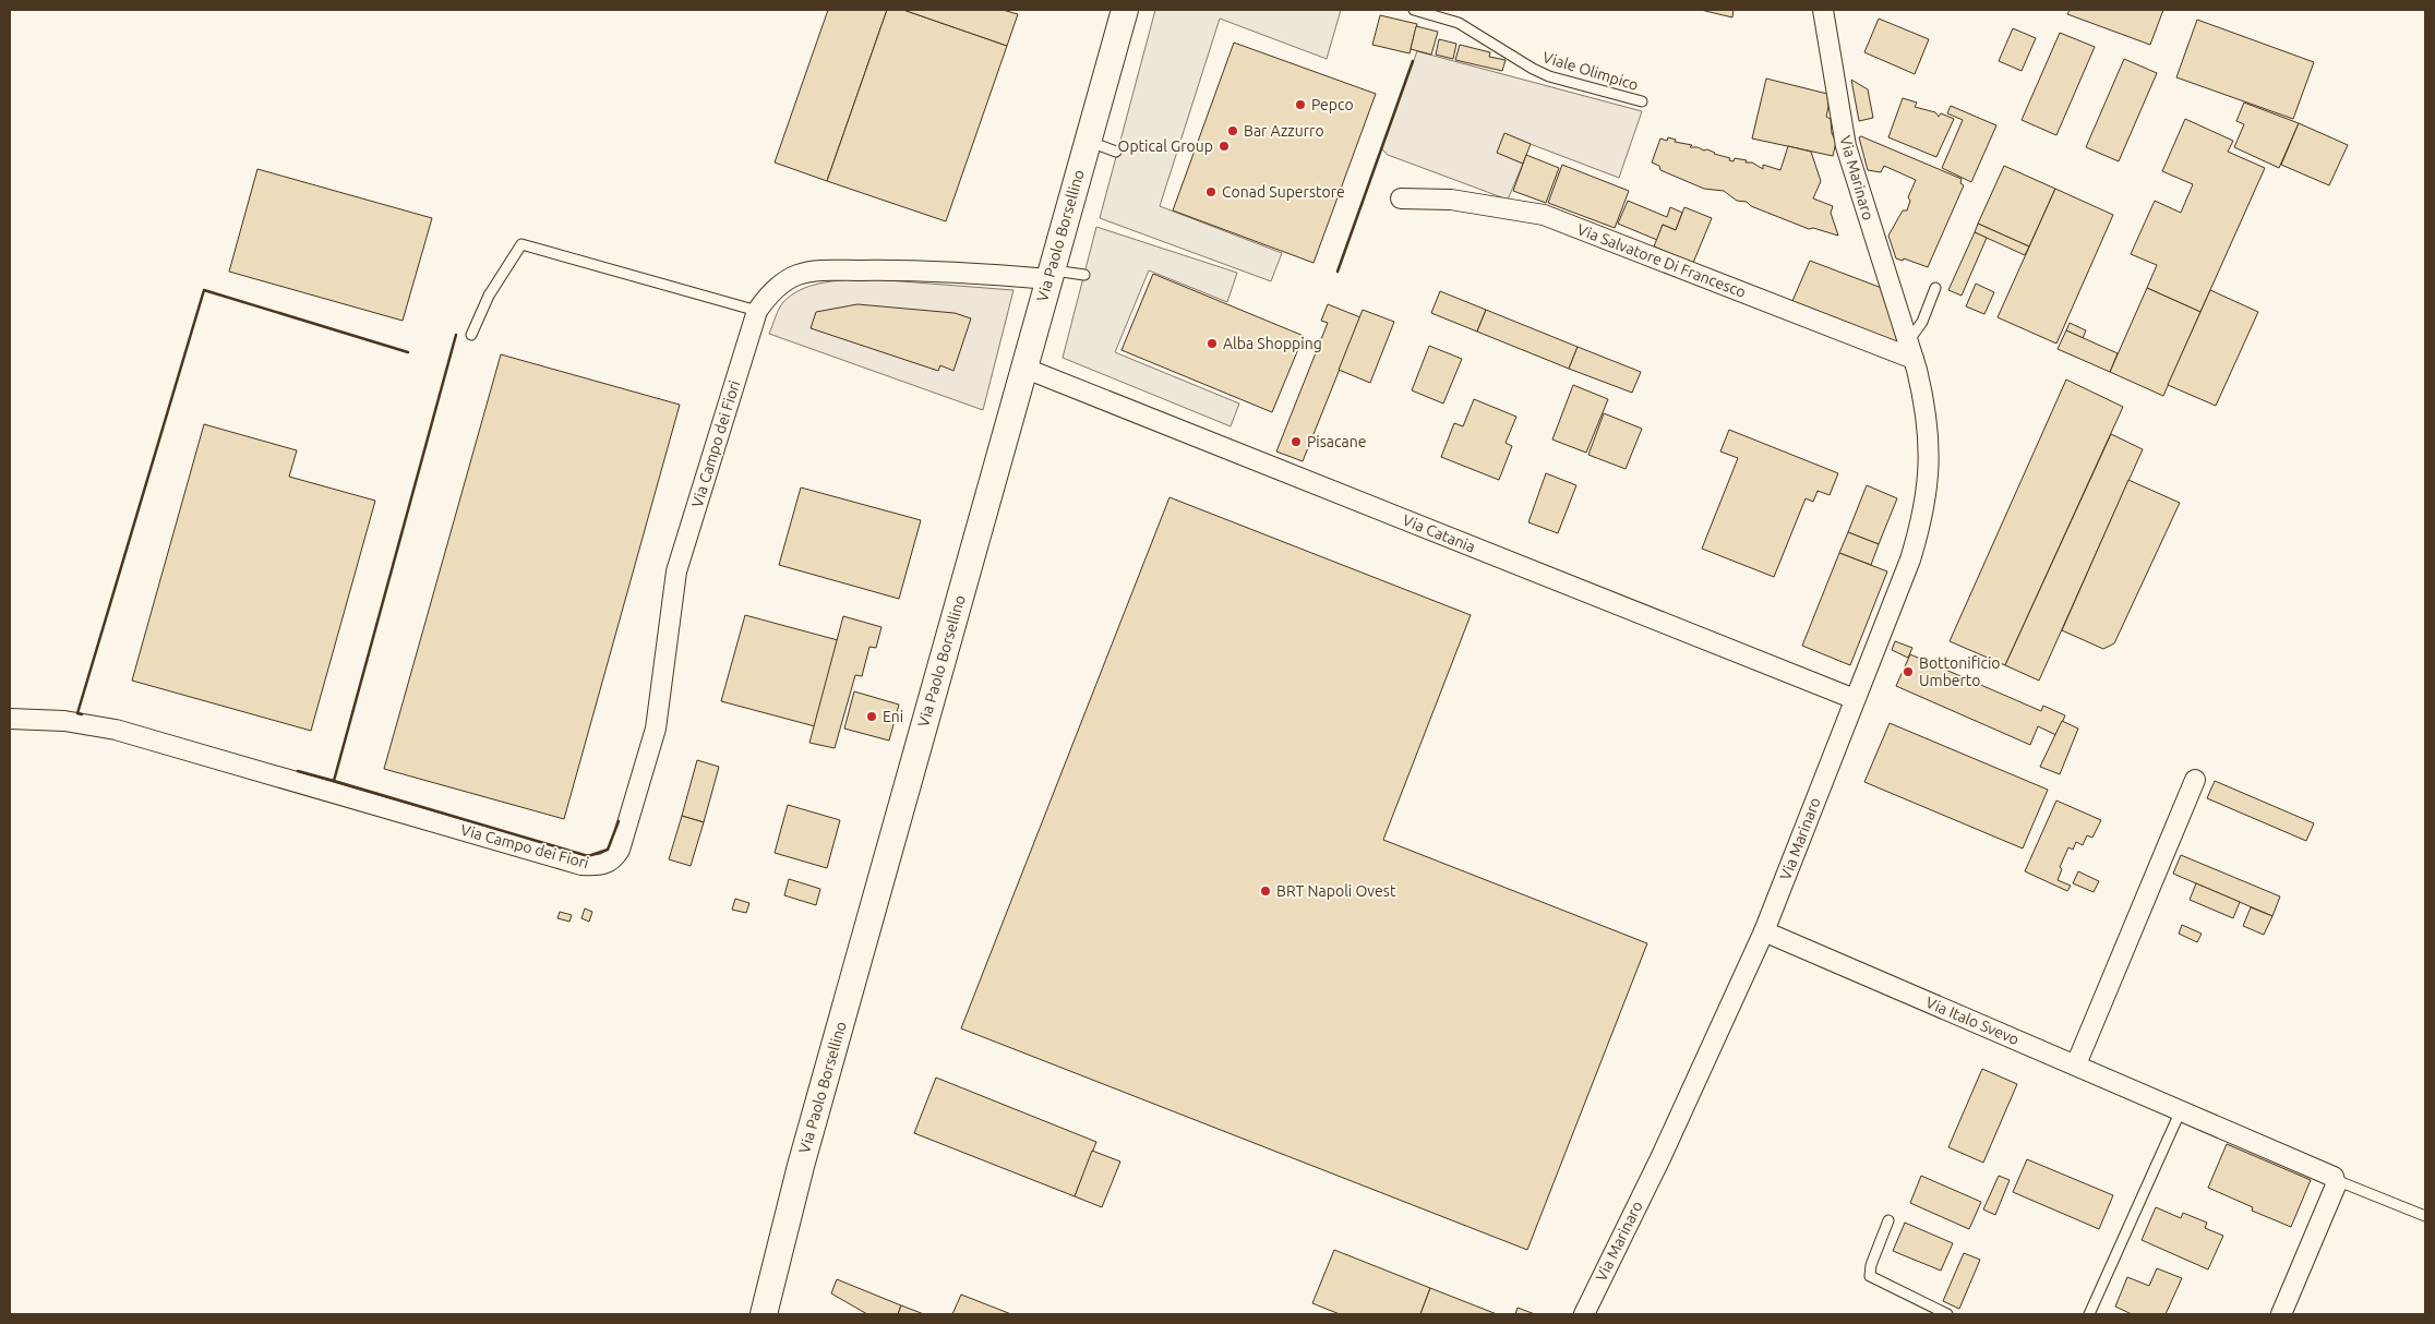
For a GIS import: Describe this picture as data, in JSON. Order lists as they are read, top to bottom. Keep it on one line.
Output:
{"streets":{"main road":["Via Paolo Borsellino"],"street":["Via Marinaro","Via Salvatore Di Francesco","Via Campo dei Fiori","Via Catania","Via Italo Svevo"],"lane":["Viale Olimpico"]},"crossings":[["Via Marinaro","Via Salvatore Di Francesco"],["Via Marinaro","Via Catania"],["Via Marinaro","Via Italo Svevo"],["Via Paolo Borsellino","Via Campo dei Fiori"],["Via Paolo Borsellino","Via Catania"]],"places":["Pepco","Bar Azzurro","Optical Group","Conad Superstore","Alba Shopping","Pisacane","Bottonificio Umberto","Eni","BRT Napoli Ovest"]}
